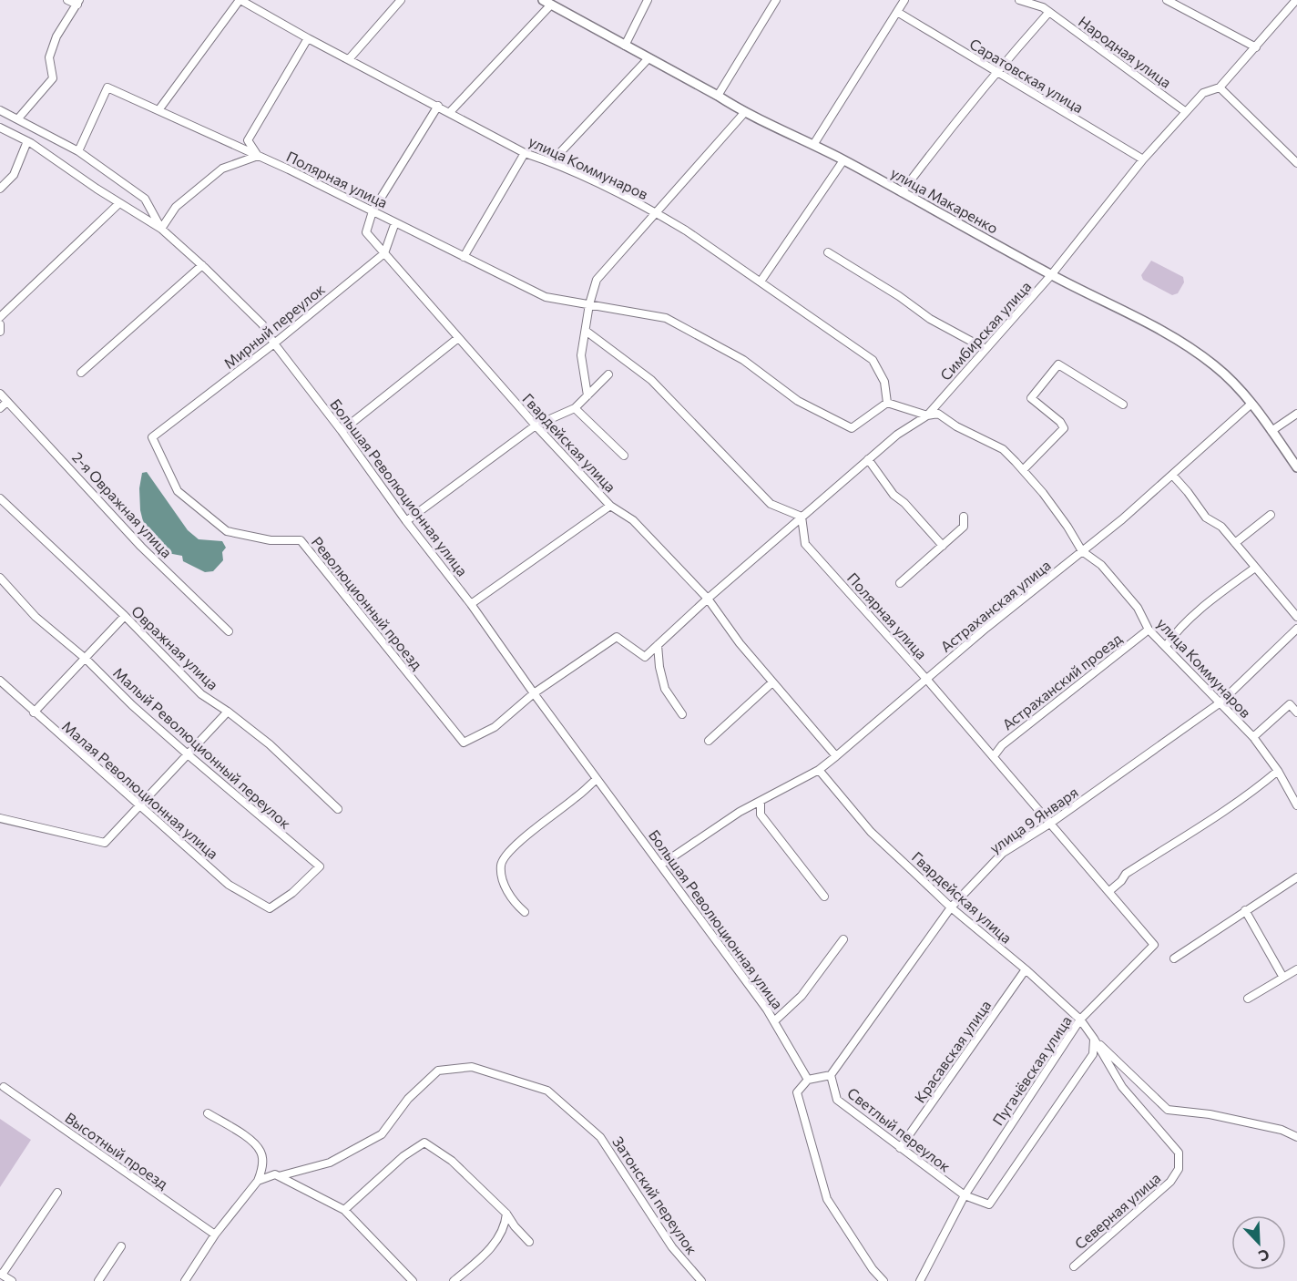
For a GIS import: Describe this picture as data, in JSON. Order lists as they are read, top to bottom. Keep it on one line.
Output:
{"streets":{"main road":["улица Макаренко"],"street":["Народная улица","Саратовская улица","улица Коммунаров","Полярная улица","Мирный переулок","Симбирская улица","Гвардейская улица","Большая Революционная улица","2-я Овражная улица","Революционный проезд","Астраханская улица","Овражная улица","Астраханский проезд","Малый Революционный переулок","Малая Революционная улица","улица 9 Января","Красавская улица","Пугачёвская улица","Светлый переулок","Высотный проезд","Затонский переулок","Северная улица"]},"crossings":[["Народная улица","Симбирская улица"],["Саратовская улица","Симбирская улица"],["улица Коммунаров","Полярная улица"],["улица Коммунаров","Симбирская улица"],["улица Коммунаров","Астраханская улица"],["улица Коммунаров","Астраханский проезд"],["улица Коммунаров","улица 9 Января"],["Полярная улица","Симбирская улица"],["Полярная улица","Гвардейская улица"],["Полярная улица","Большая Революционная улица"],["Полярная улица","Астраханская улица"],["Полярная улица","Астраханский проезд"],["Полярная улица","улица 9 Января"],["Полярная улица","Пугачёвская улица"],["улица Макаренко","Симбирская улица"],["улица Макаренко","Астраханская улица"],["Мирный переулок","Гвардейская улица"],["Мирный переулок","Большая Революционная улица"],["Мирный переулок","Революционный проезд"],["Симбирская улица","Гвардейская улица"],["Симбирская улица","Большая Революционная улица"],["Симбирская улица","Революционный проезд"],["Гвардейская улица","Астраханская улица"],["Гвардейская улица","улица 9 Января"],["Гвардейская улица","Красавская улица"],["Гвардейская улица","Пугачёвская улица"],["Гвардейская улица","Северная улица"],["Большая Революционная улица","Революционный проезд"],["Большая Революционная улица","Астраханская улица"],["Малый Революционный переулок","Малая Революционная улица"],["улица 9 Января","Светлый переулок"],["Красавская улица","Светлый переулок"],["Пугачёвская улица","Светлый переулок"]],"north":"bottom right"}
